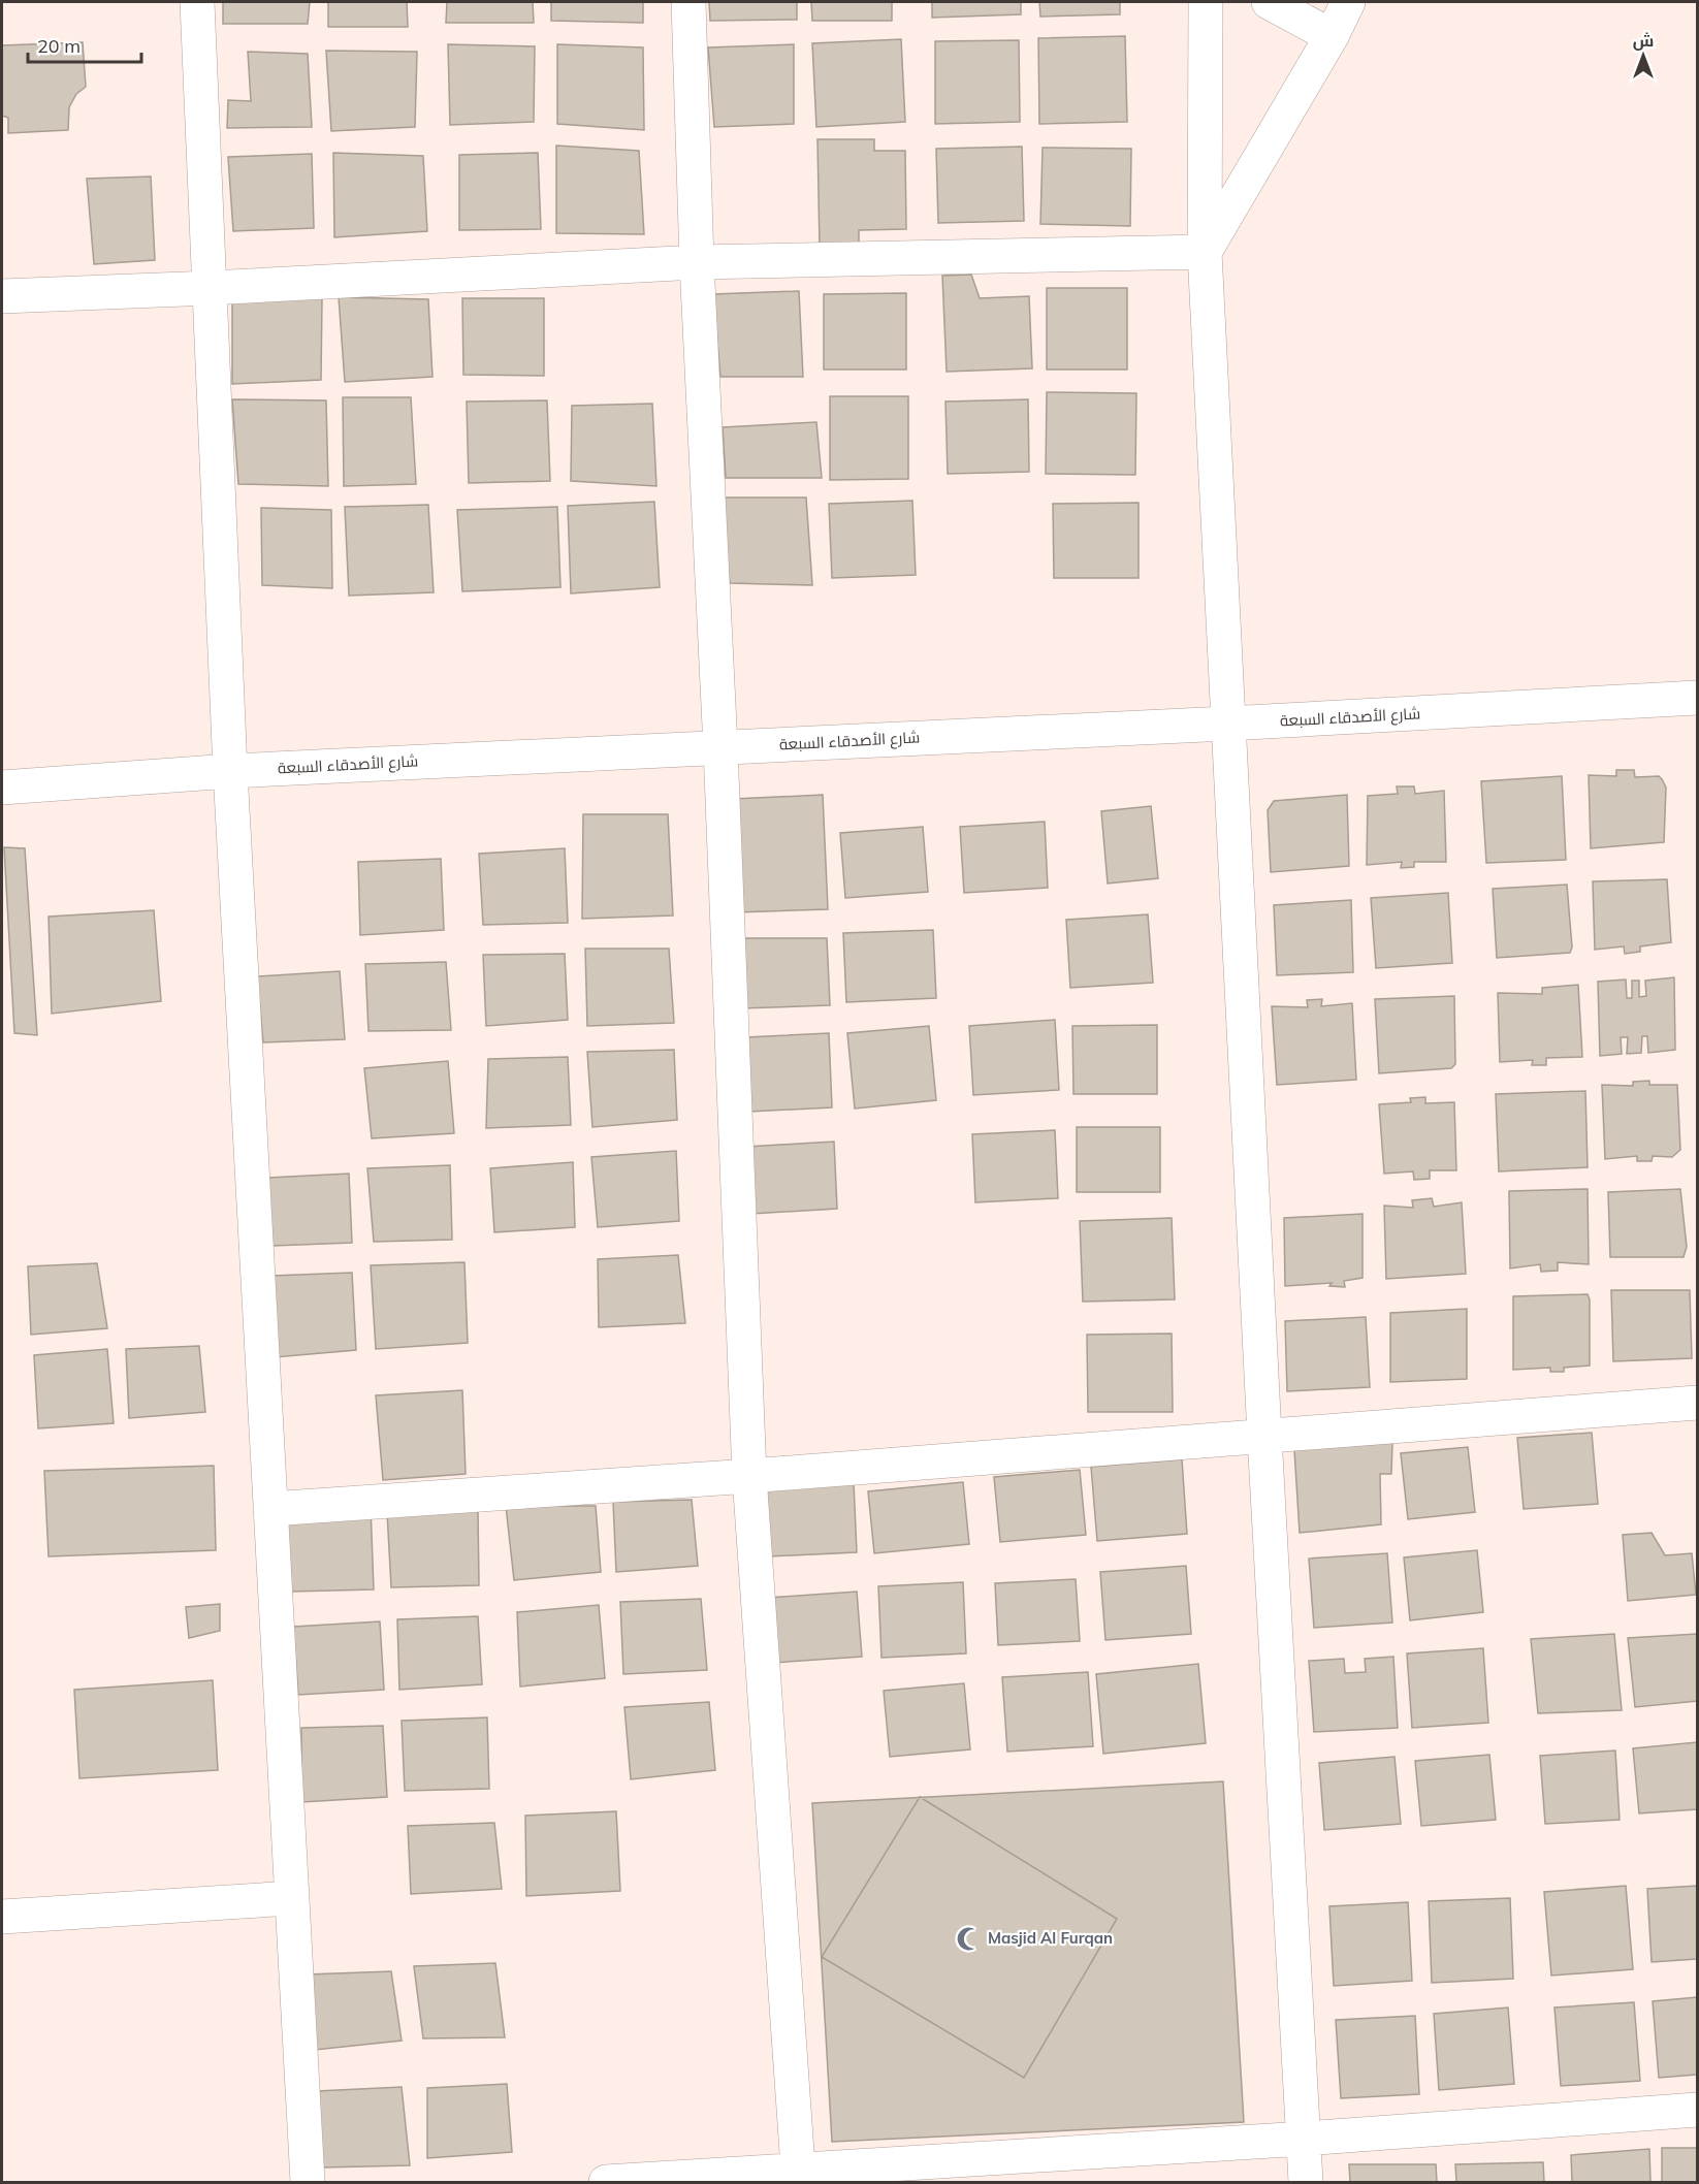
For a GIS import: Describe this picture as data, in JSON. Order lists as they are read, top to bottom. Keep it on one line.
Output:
{"streets":{"street":["شارع الأصدقاء السبعة"]},"places":{"mosque":["Masjid Al Furqan"]},"scale_bar":"20 m","north":"top"}
